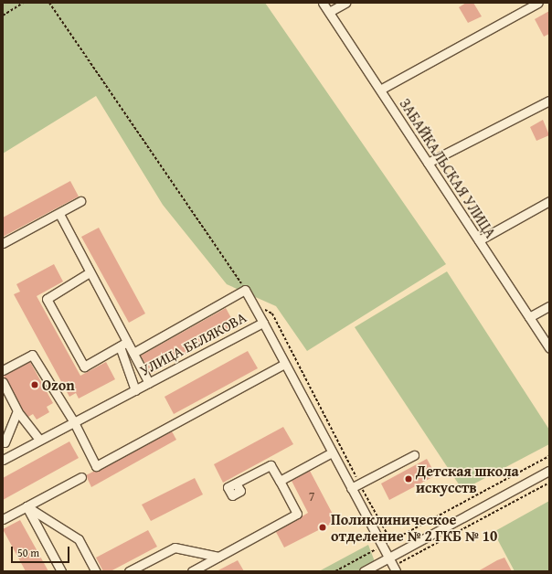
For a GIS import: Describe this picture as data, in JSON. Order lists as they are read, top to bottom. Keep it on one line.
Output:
{"streets":{"street":["ЗАБАЙКАЛЬСКАЯ УЛИЦА","УЛИЦА БЕЛЯКОВА"]},"places":["Ozon","Детская школа искусств","Поликлиническое отделение № 2 ГКБ № 10"],"house_numbers":["7"],"scale_bar":"50 m"}
